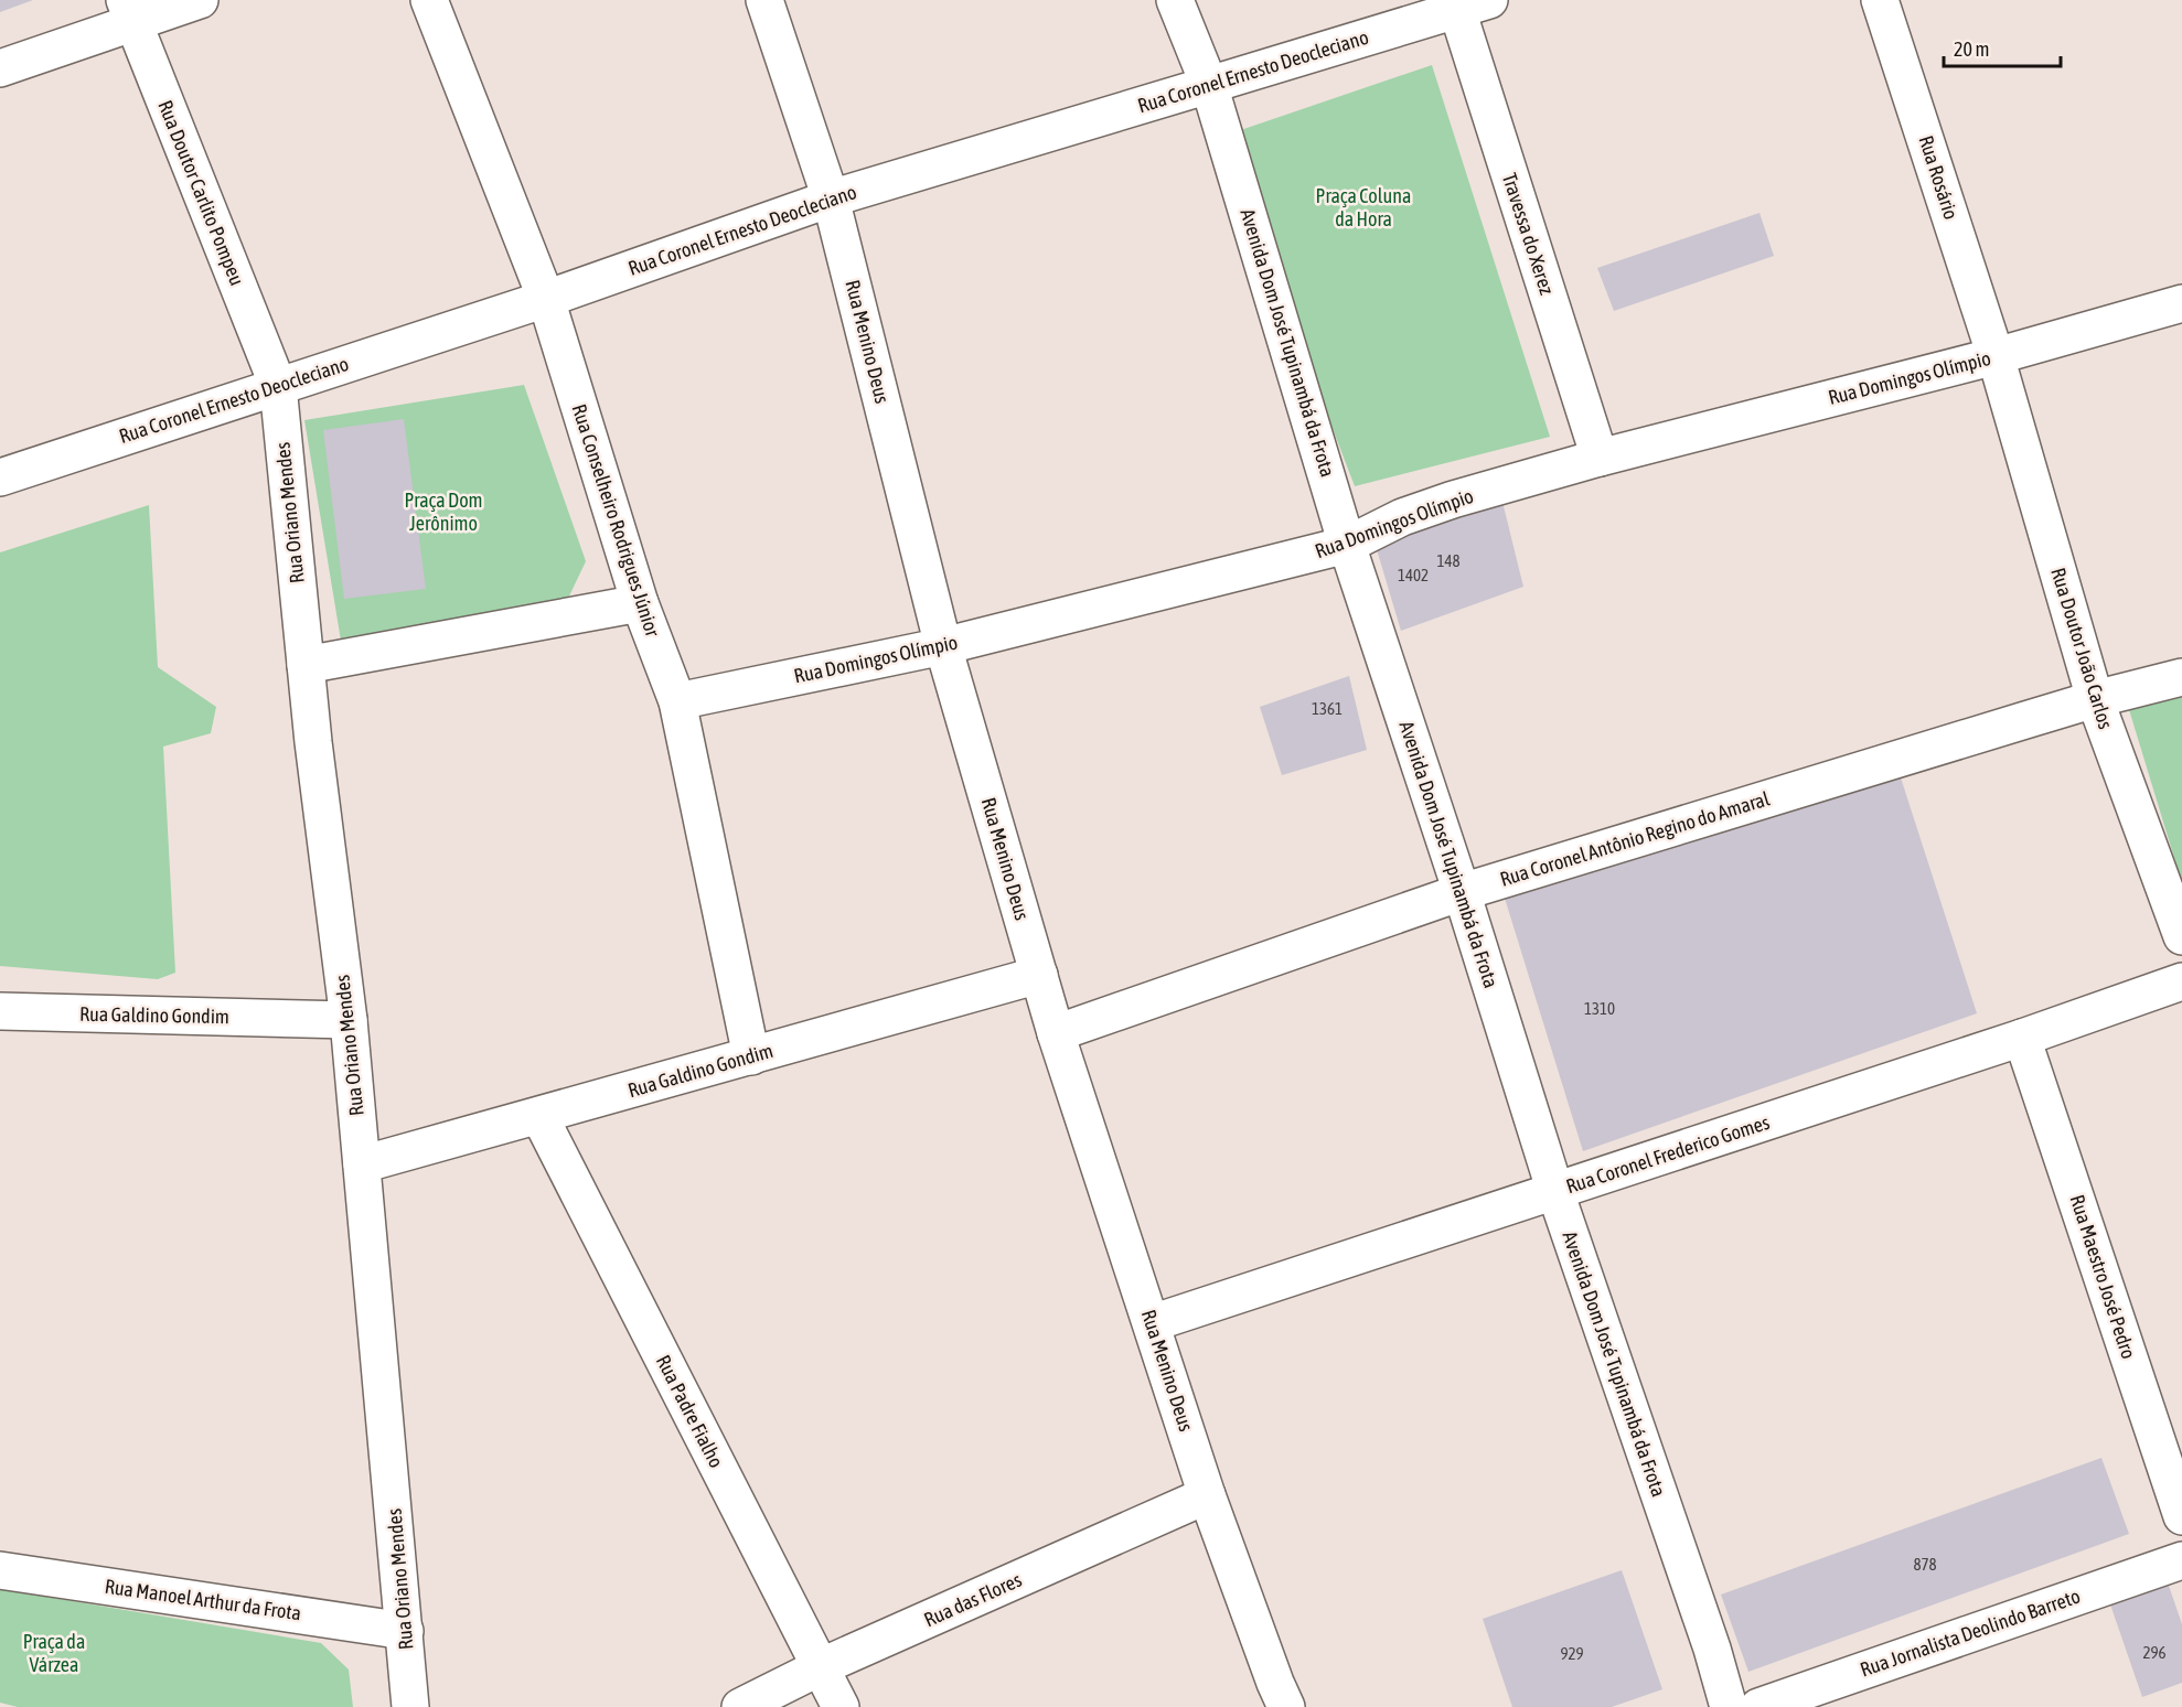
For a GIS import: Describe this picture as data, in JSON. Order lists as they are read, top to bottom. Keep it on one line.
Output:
{"streets":{"street":["Rua Coronel Ernesto Deocleciano","Rua Rosário","Rua Doutor Carlito Pompeu","Travessa do Xerez","Rua Menino Deus","Avenida Dom José Tupinambá da Frota","Rua Domingos Olímpio","Rua Oriano Mendes","Rua Conselheiro Rodrigues Júnior","Rua Doutor João Carlos","Rua Coronel Antônio Regino do Amaral","Rua Galdino Gondim","Rua Coronel Frederico Gomes","Rua Maestro José Pedro","Rua Padre Fialho","Rua Manoel Arthur da Frota","Rua das Flores","Rua Jornalista Deolindo Barreto"]},"crossings":[["Rua Coronel Ernesto Deocleciano","Rua Doutor Carlito Pompeu"],["Rua Coronel Ernesto Deocleciano","Travessa do Xerez"],["Rua Coronel Ernesto Deocleciano","Rua Menino Deus"],["Rua Coronel Ernesto Deocleciano","Avenida Dom José Tupinambá da Frota"],["Rua Coronel Ernesto Deocleciano","Rua Oriano Mendes"],["Rua Coronel Ernesto Deocleciano","Rua Conselheiro Rodrigues Júnior"],["Rua Rosário","Rua Domingos Olímpio"],["Rua Rosário","Rua Doutor João Carlos"],["Rua Doutor Carlito Pompeu","Rua Oriano Mendes"],["Travessa do Xerez","Rua Domingos Olímpio"],["Rua Menino Deus","Rua Domingos Olímpio"],["Rua Menino Deus","Rua Coronel Antônio Regino do Amaral"],["Rua Menino Deus","Rua Galdino Gondim"],["Rua Menino Deus","Rua Coronel Frederico Gomes"],["Rua Menino Deus","Rua das Flores"],["Avenida Dom José Tupinambá da Frota","Rua Domingos Olímpio"],["Avenida Dom José Tupinambá da Frota","Rua Coronel Antônio Regino do Amaral"],["Avenida Dom José Tupinambá da Frota","Rua Coronel Frederico Gomes"],["Rua Domingos Olímpio","Rua Conselheiro Rodrigues Júnior"],["Rua Domingos Olímpio","Rua Doutor João Carlos"],["Rua Oriano Mendes","Rua Galdino Gondim"],["Rua Oriano Mendes","Rua Manoel Arthur da Frota"],["Rua Conselheiro Rodrigues Júnior","Rua Galdino Gondim"],["Rua Doutor João Carlos","Rua Coronel Antônio Regino do Amaral"],["Rua Galdino Gondim","Rua Padre Fialho"],["Rua Coronel Frederico Gomes","Rua Maestro José Pedro"],["Rua Padre Fialho","Rua das Flores"]],"parks":["Praça Coluna da Hora","Praça Dom Jerônimo","Praça da Várzea"],"house_numbers":["148","1402","1361","1310","878","296","929"],"scale_bar":"20 m"}
